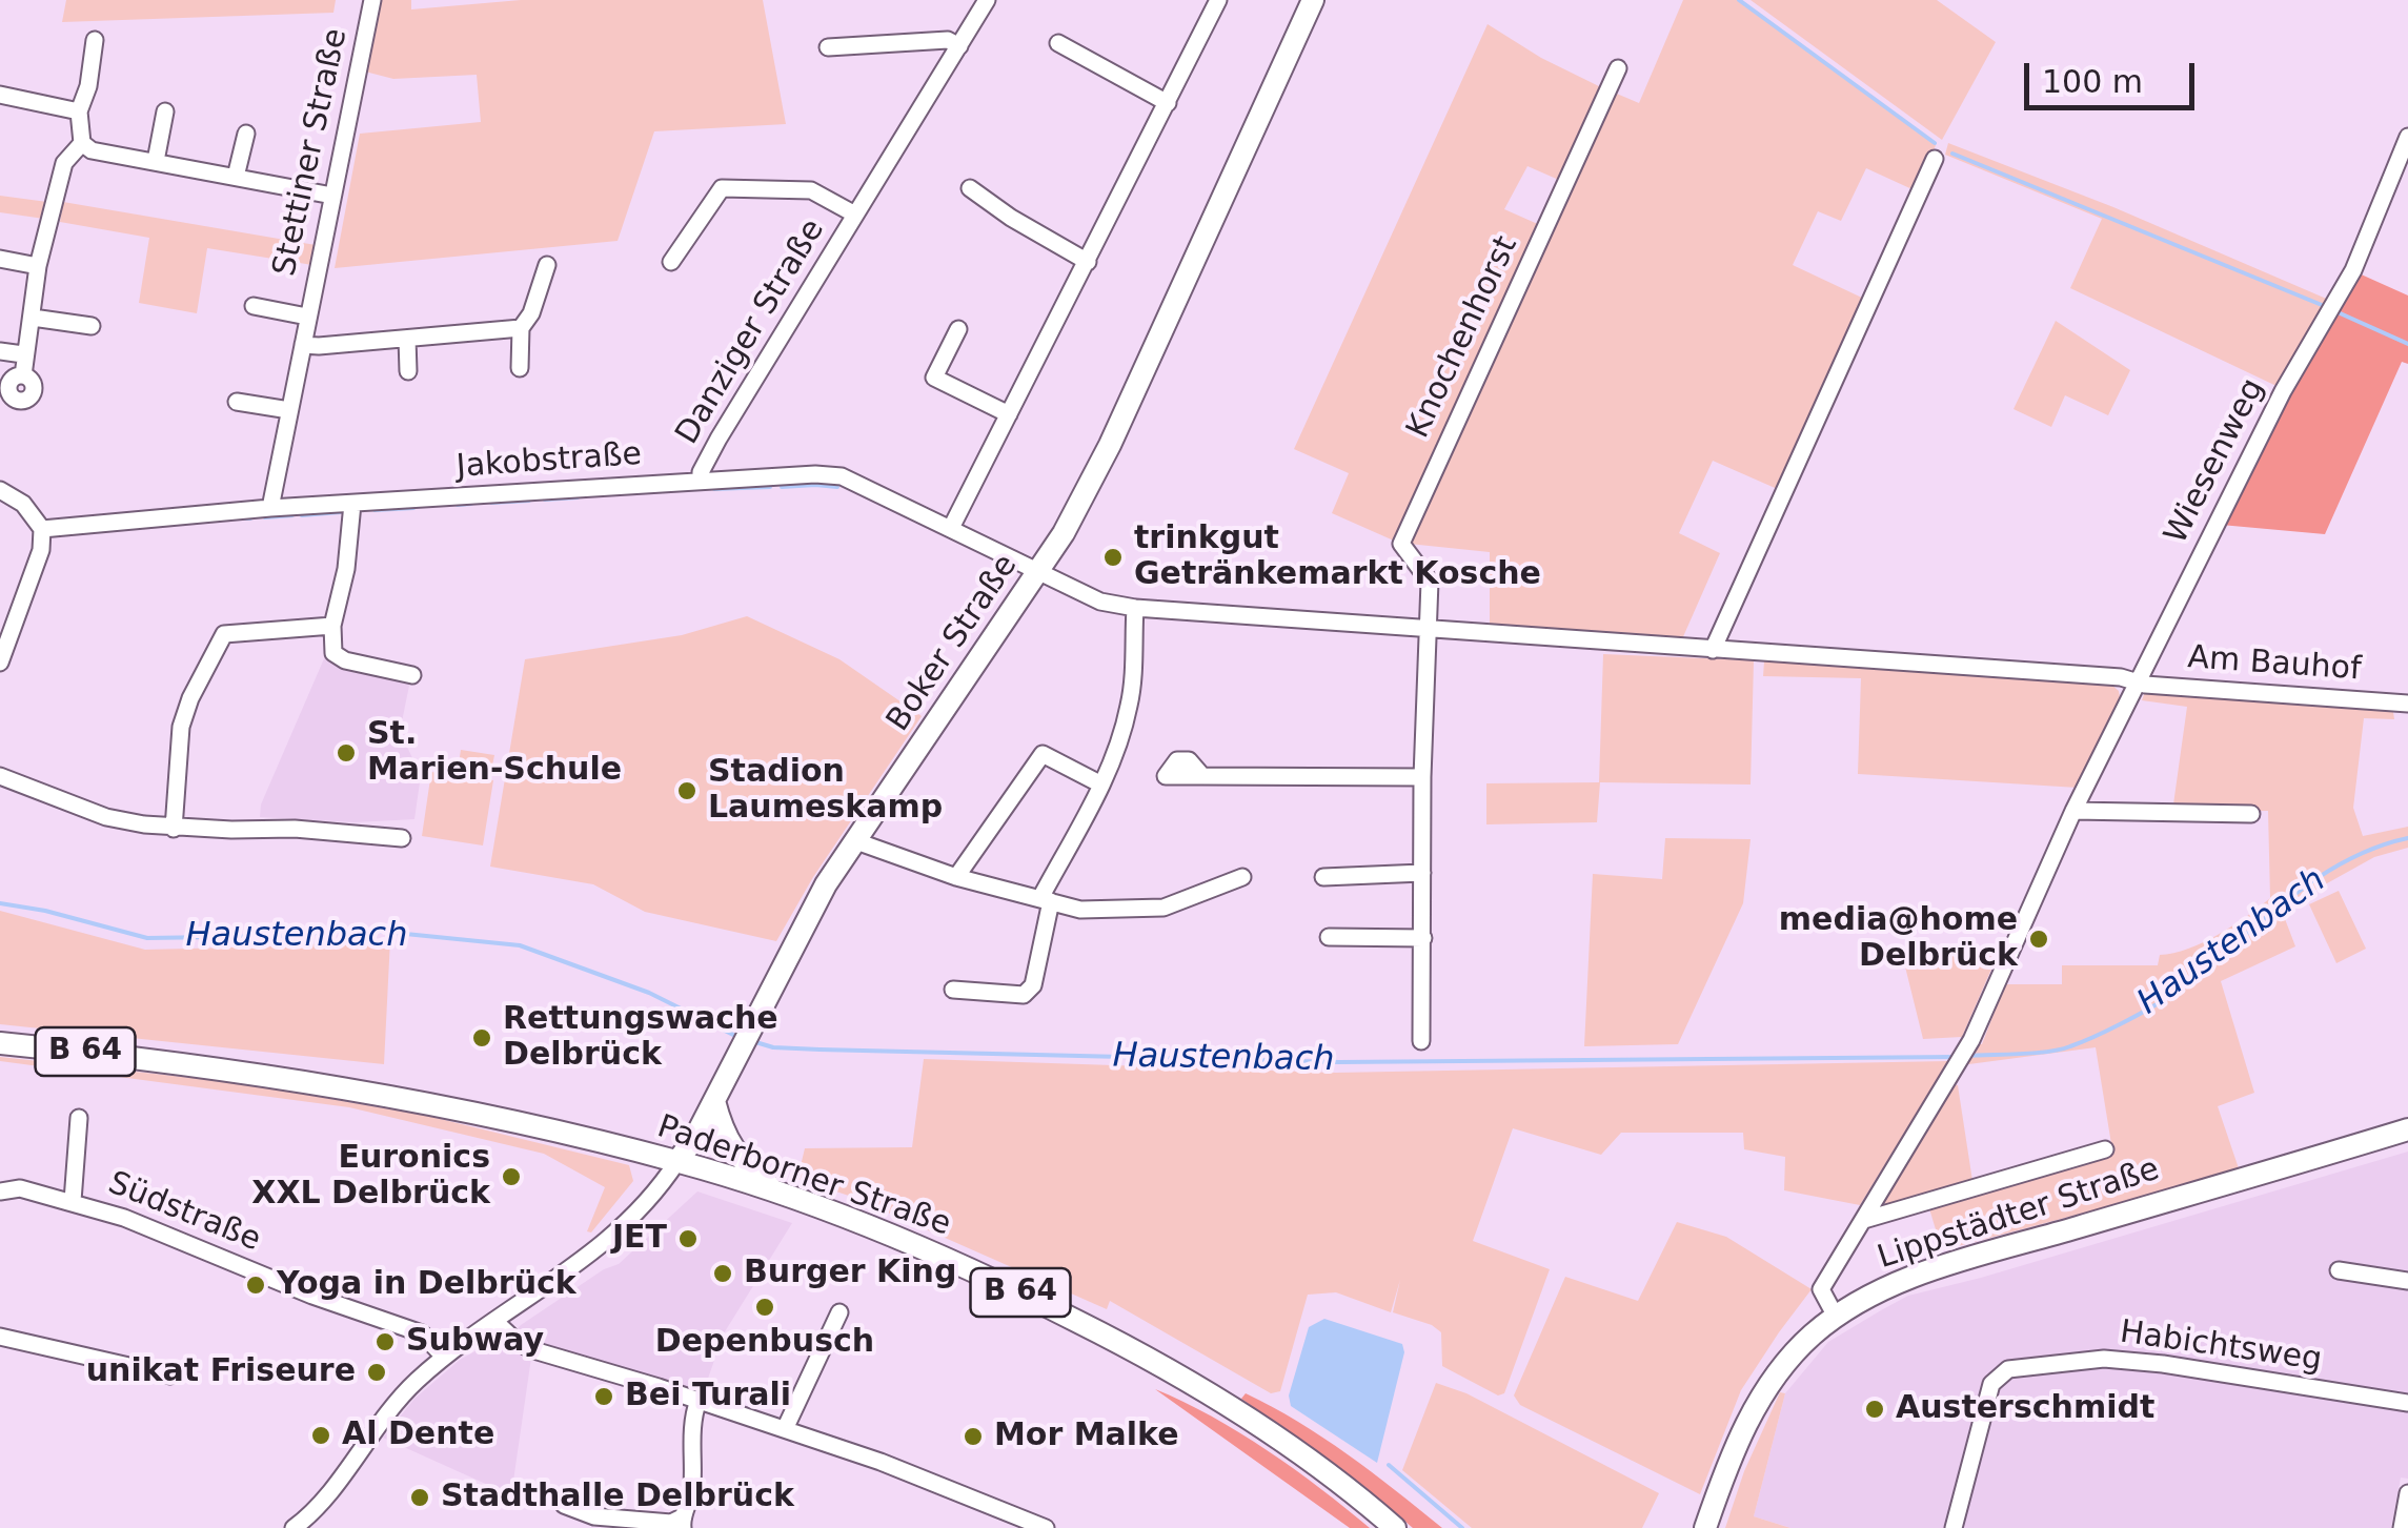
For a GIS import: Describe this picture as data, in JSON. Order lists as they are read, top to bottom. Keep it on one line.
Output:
{"streets":{"main road":["Boker Straße","B 64","Paderborner Straße","Lippstädter Straße"],"street":["Stettiner Straße","Danziger Straße","Knochenhorst","Jakobstraße","Wiesenweg","Am Bauhof","Südstraße","Habichtsweg"]},"crossings":[["Stettiner Straße","Jakobstraße"],["Danziger Straße","Jakobstraße"],["Jakobstraße","Boker Straße"],["Wiesenweg","Am Bauhof"],["Wiesenweg","Lippstädter Straße"],["Boker Straße","Paderborner Straße"],["Boker Straße","Südstraße"]],"water":["Haustenbach"],"places":["trinkgut Getränkemarkt Kosche","St. Marien-Schule","Stadion Laumeskamp","media@home Delbrück","Rettungswache Delbrück","Euronics XXL Delbrück","JET","Burger King","Yoga in Delbrück","Depenbusch","Subway","unikat Friseure","Bei Turali","Austerschmidt","Al Dente","Mor Malke","Stadthalle Delbrück"],"scale_bar":"100 m"}
